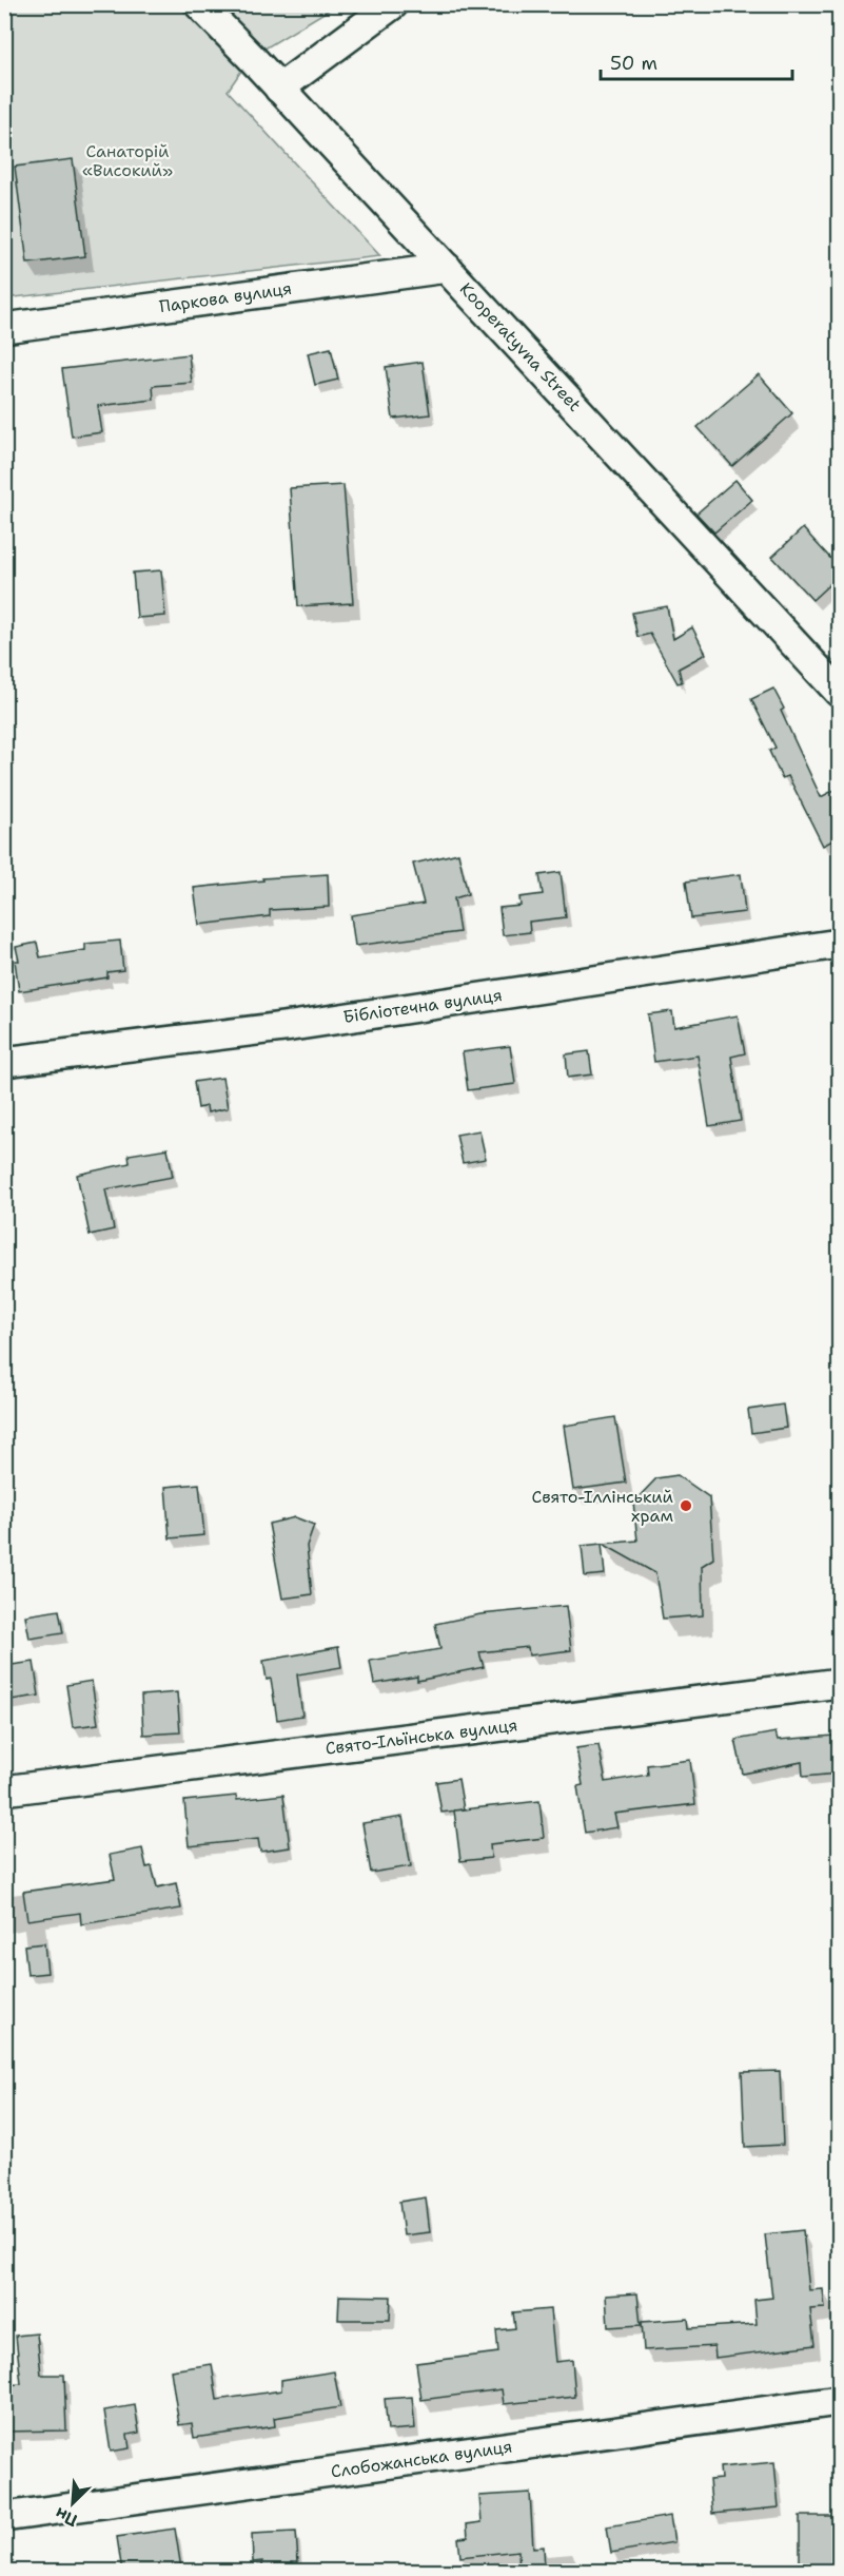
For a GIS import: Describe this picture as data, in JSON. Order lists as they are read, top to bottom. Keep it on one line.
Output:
{"streets":{"street":["Паркова вулиця","Kooperatyvna Street","Бібліотечна вулиця","Свято-Ільїнська вулиця","Слобожанська вулиця"]},"crossings":[["Паркова вулиця","Kooperatyvna Street"]],"parks":["Санаторій «Високий»"],"places":["Свято-Іллінський храм"],"scale_bar":"50 m","north":"bottom left"}
